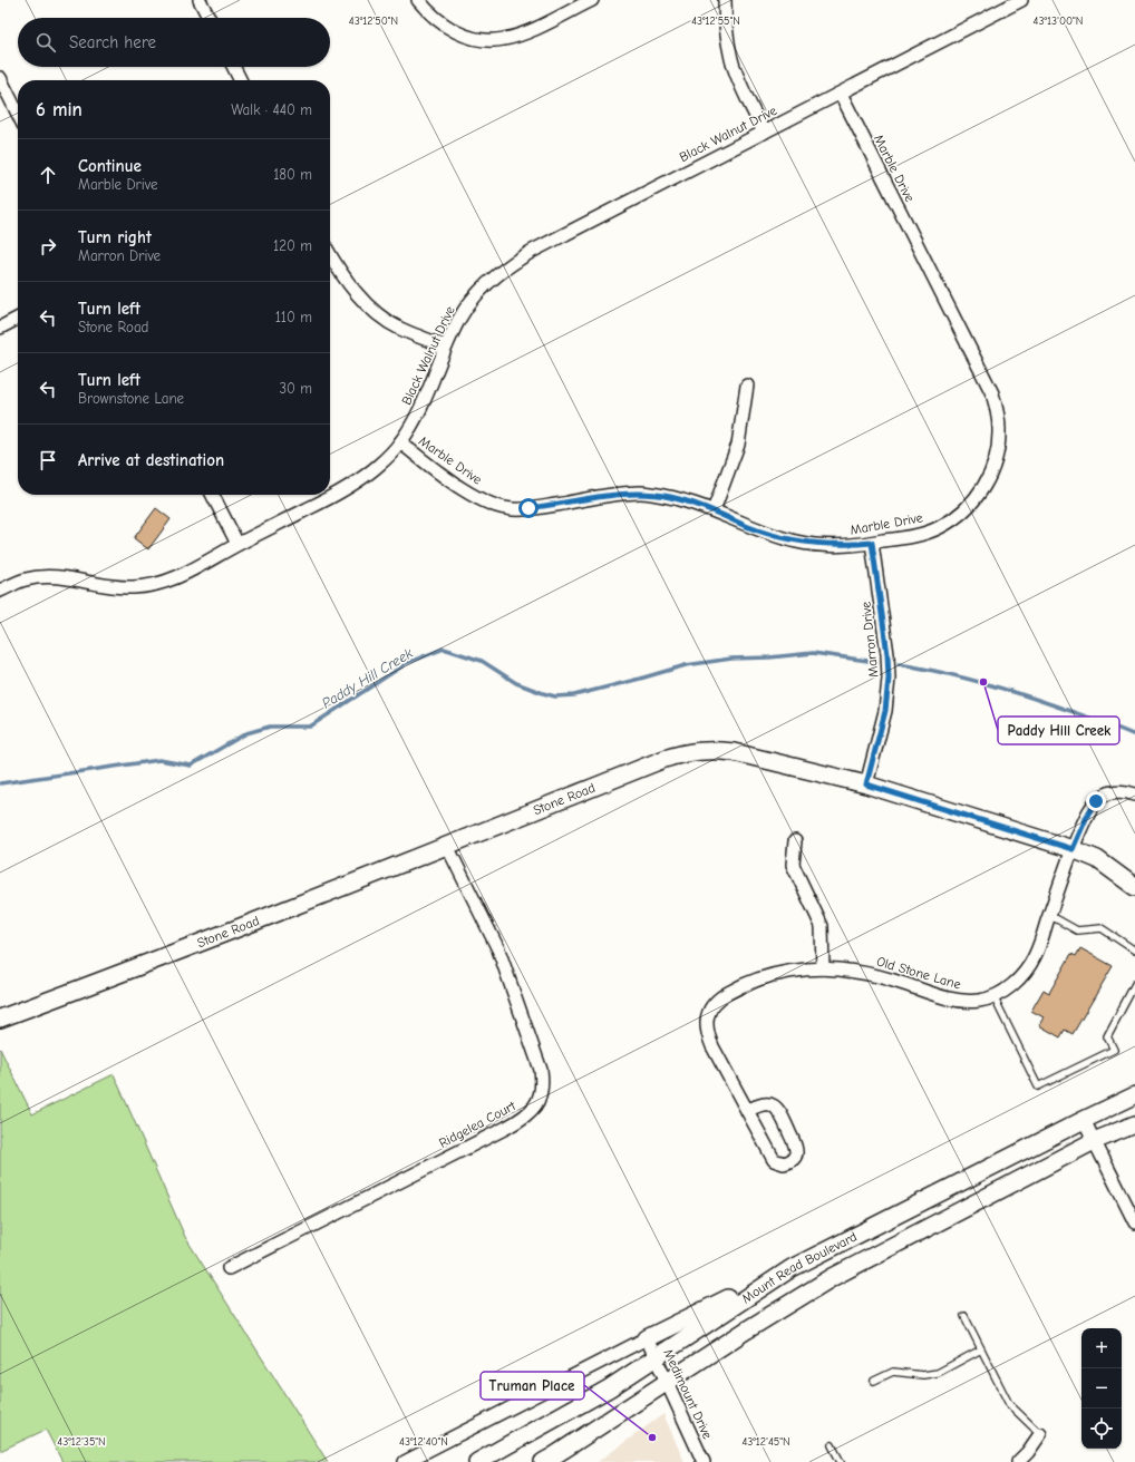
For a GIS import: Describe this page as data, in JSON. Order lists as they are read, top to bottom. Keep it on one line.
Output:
{"streets":{"main road":["Stone Road","Mount Read Boulevard"],"street":["Black Walnut Drive","Marble Drive","Marron Drive","Old Stone Lane","Ridgelea Court","Medimount Drive"]},"crossings":[["Black Walnut Drive","Marble Drive"],["Marble Drive","Marron Drive"],["Marron Drive","Stone Road"],["Stone Road","Old Stone Lane"],["Stone Road","Ridgelea Court"],["Mount Read Boulevard","Medimount Drive"]],"water":["Paddy Hill Creek"],"places":["Paddy Hill Creek","Truman Place"],"page":{"search":"Search here","heading":["6 min","Walk · 440 m"],"list":[["Continue","Marble Drive","180 m"],["Turn right","Marron Drive","120 m"],["Turn left","Stone Road","110 m"],["Turn left","Brownstone Lane","30 m"],"Arrive at destination"],"map_buttons":["+","−"]},"coordinates":["43°12'50\"N","43°12'55\"N","43°13'00\"N","43°12'35\"N","43°12'40\"N","43°12'45\"N"]}
